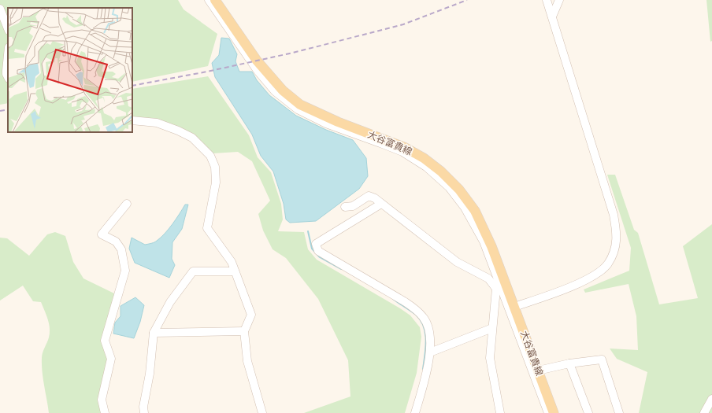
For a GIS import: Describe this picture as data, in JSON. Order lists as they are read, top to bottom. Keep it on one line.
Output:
{"streets":{"main road":["大谷富貴線"]}}
